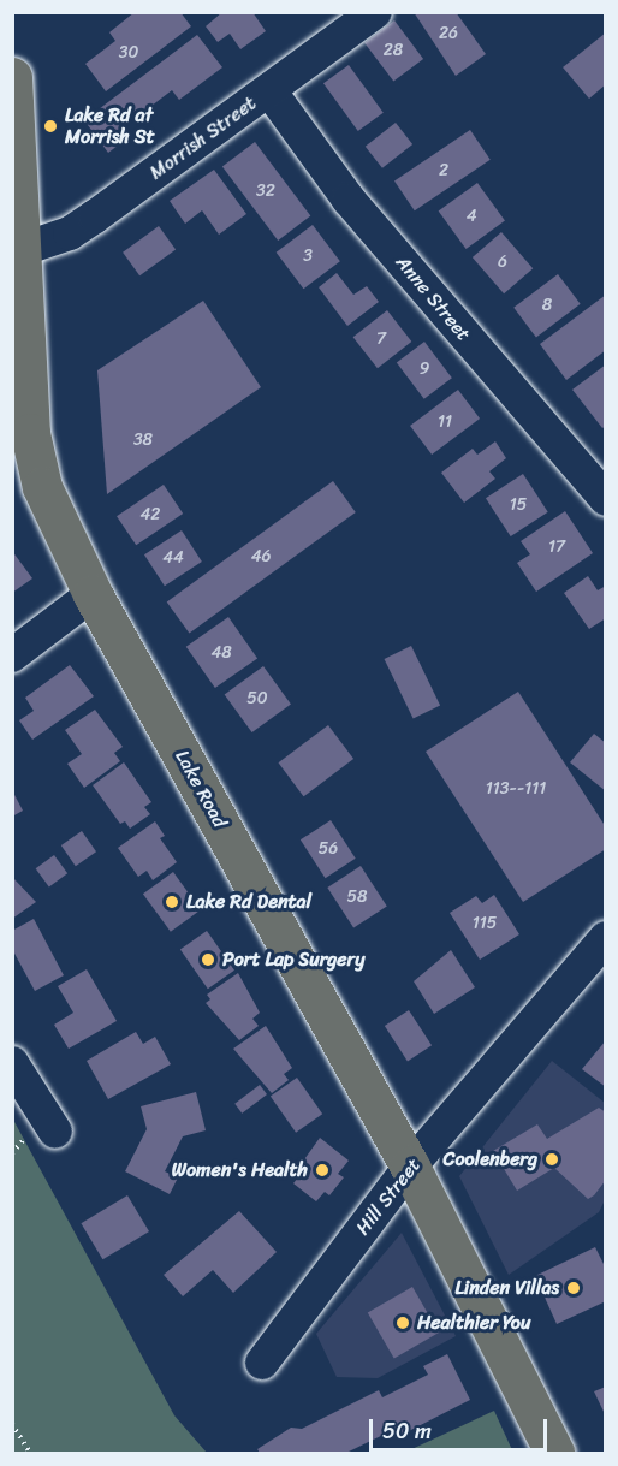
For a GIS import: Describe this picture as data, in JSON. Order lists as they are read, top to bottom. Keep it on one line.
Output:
{"streets":{"main road":["Lake Road"],"street":["Morrish Street","Anne Street","Hill Street"]},"crossings":[["Morrish Street","Anne Street"],["Morrish Street","Lake Road"],["Lake Road","Hill Street"]],"places":["Lake Rd at Morrish St","Lake Rd Dental","Port Lap Surgery","Coolenberg","Women's Health","Linden Villas","Healthier You"],"house_numbers":["26","28","30","2","32","4","3","6","8","7","9","11","38","15","42","17","46","44","48","50","113--111","56","58","115"],"scale_bar":"50 m"}
